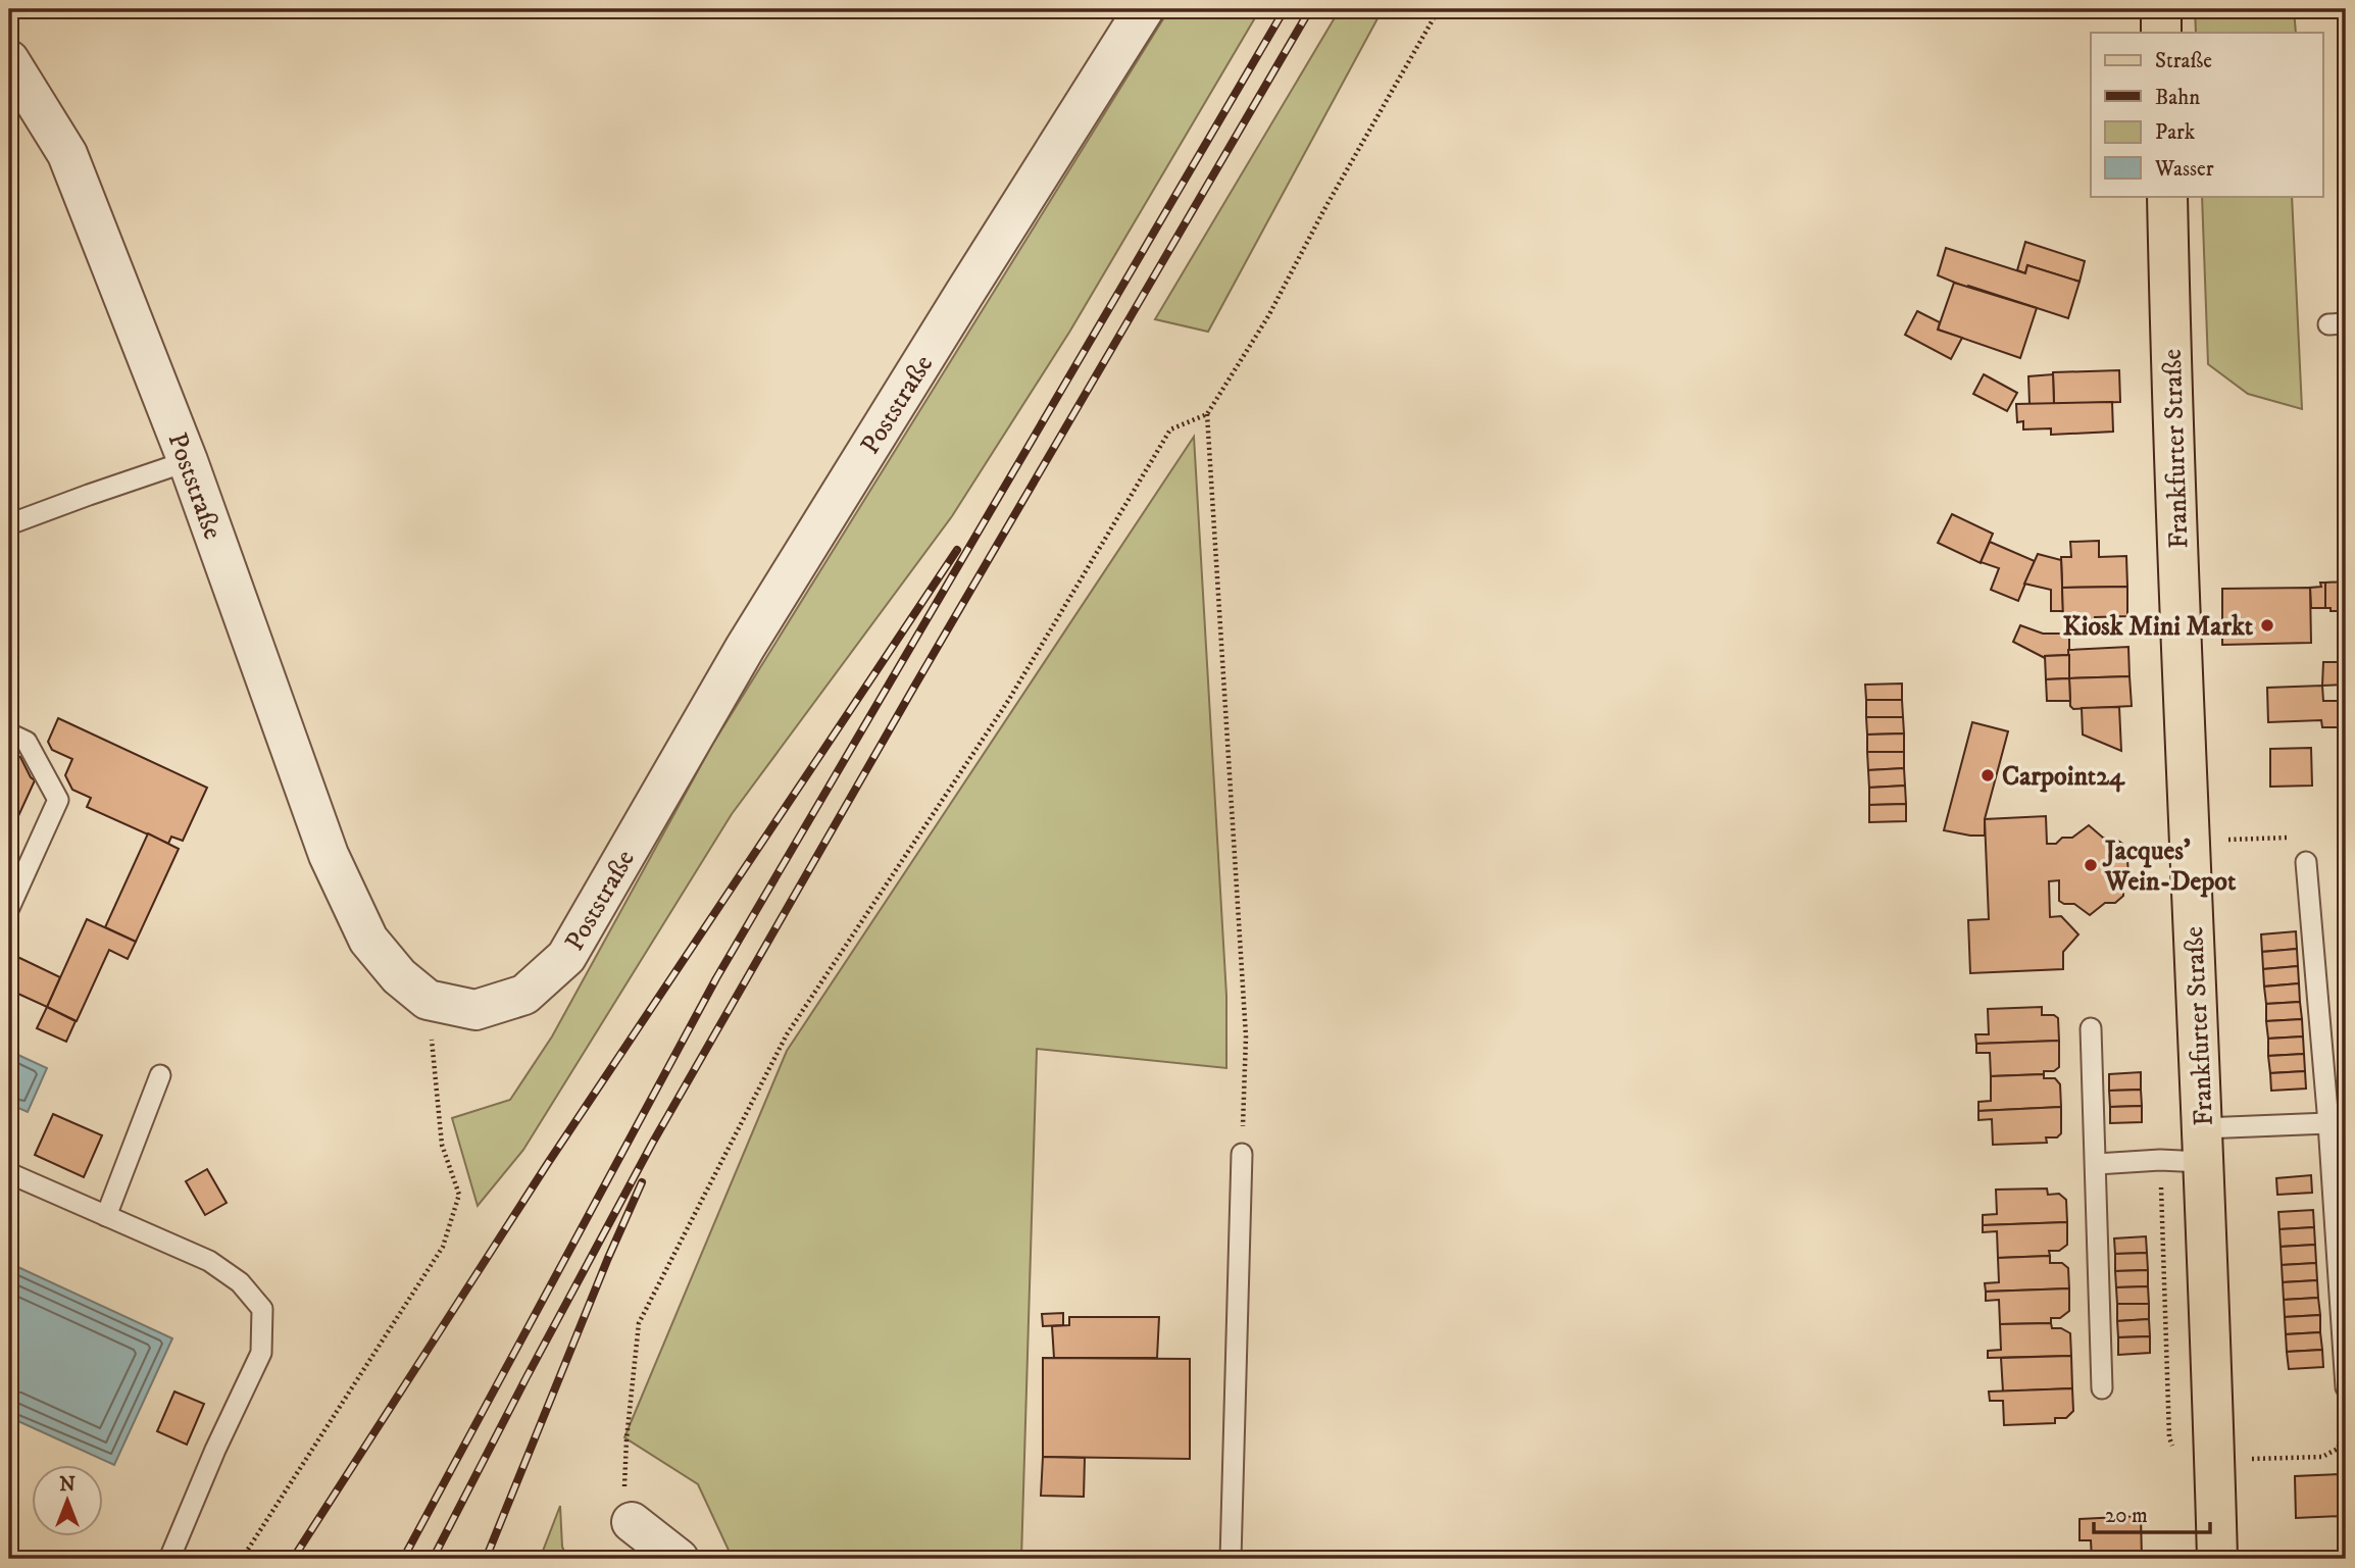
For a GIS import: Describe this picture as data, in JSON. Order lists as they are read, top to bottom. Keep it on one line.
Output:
{"streets":{"main road":["Frankfurter Straße"],"street":["Poststraße"]},"places":["Kiosk Mini Markt","Carpoint24","Jacques' Wein-Depot"],"legend":["Straße","Bahn","Park","Wasser"],"scale_bar":"20 m","north":"top"}
